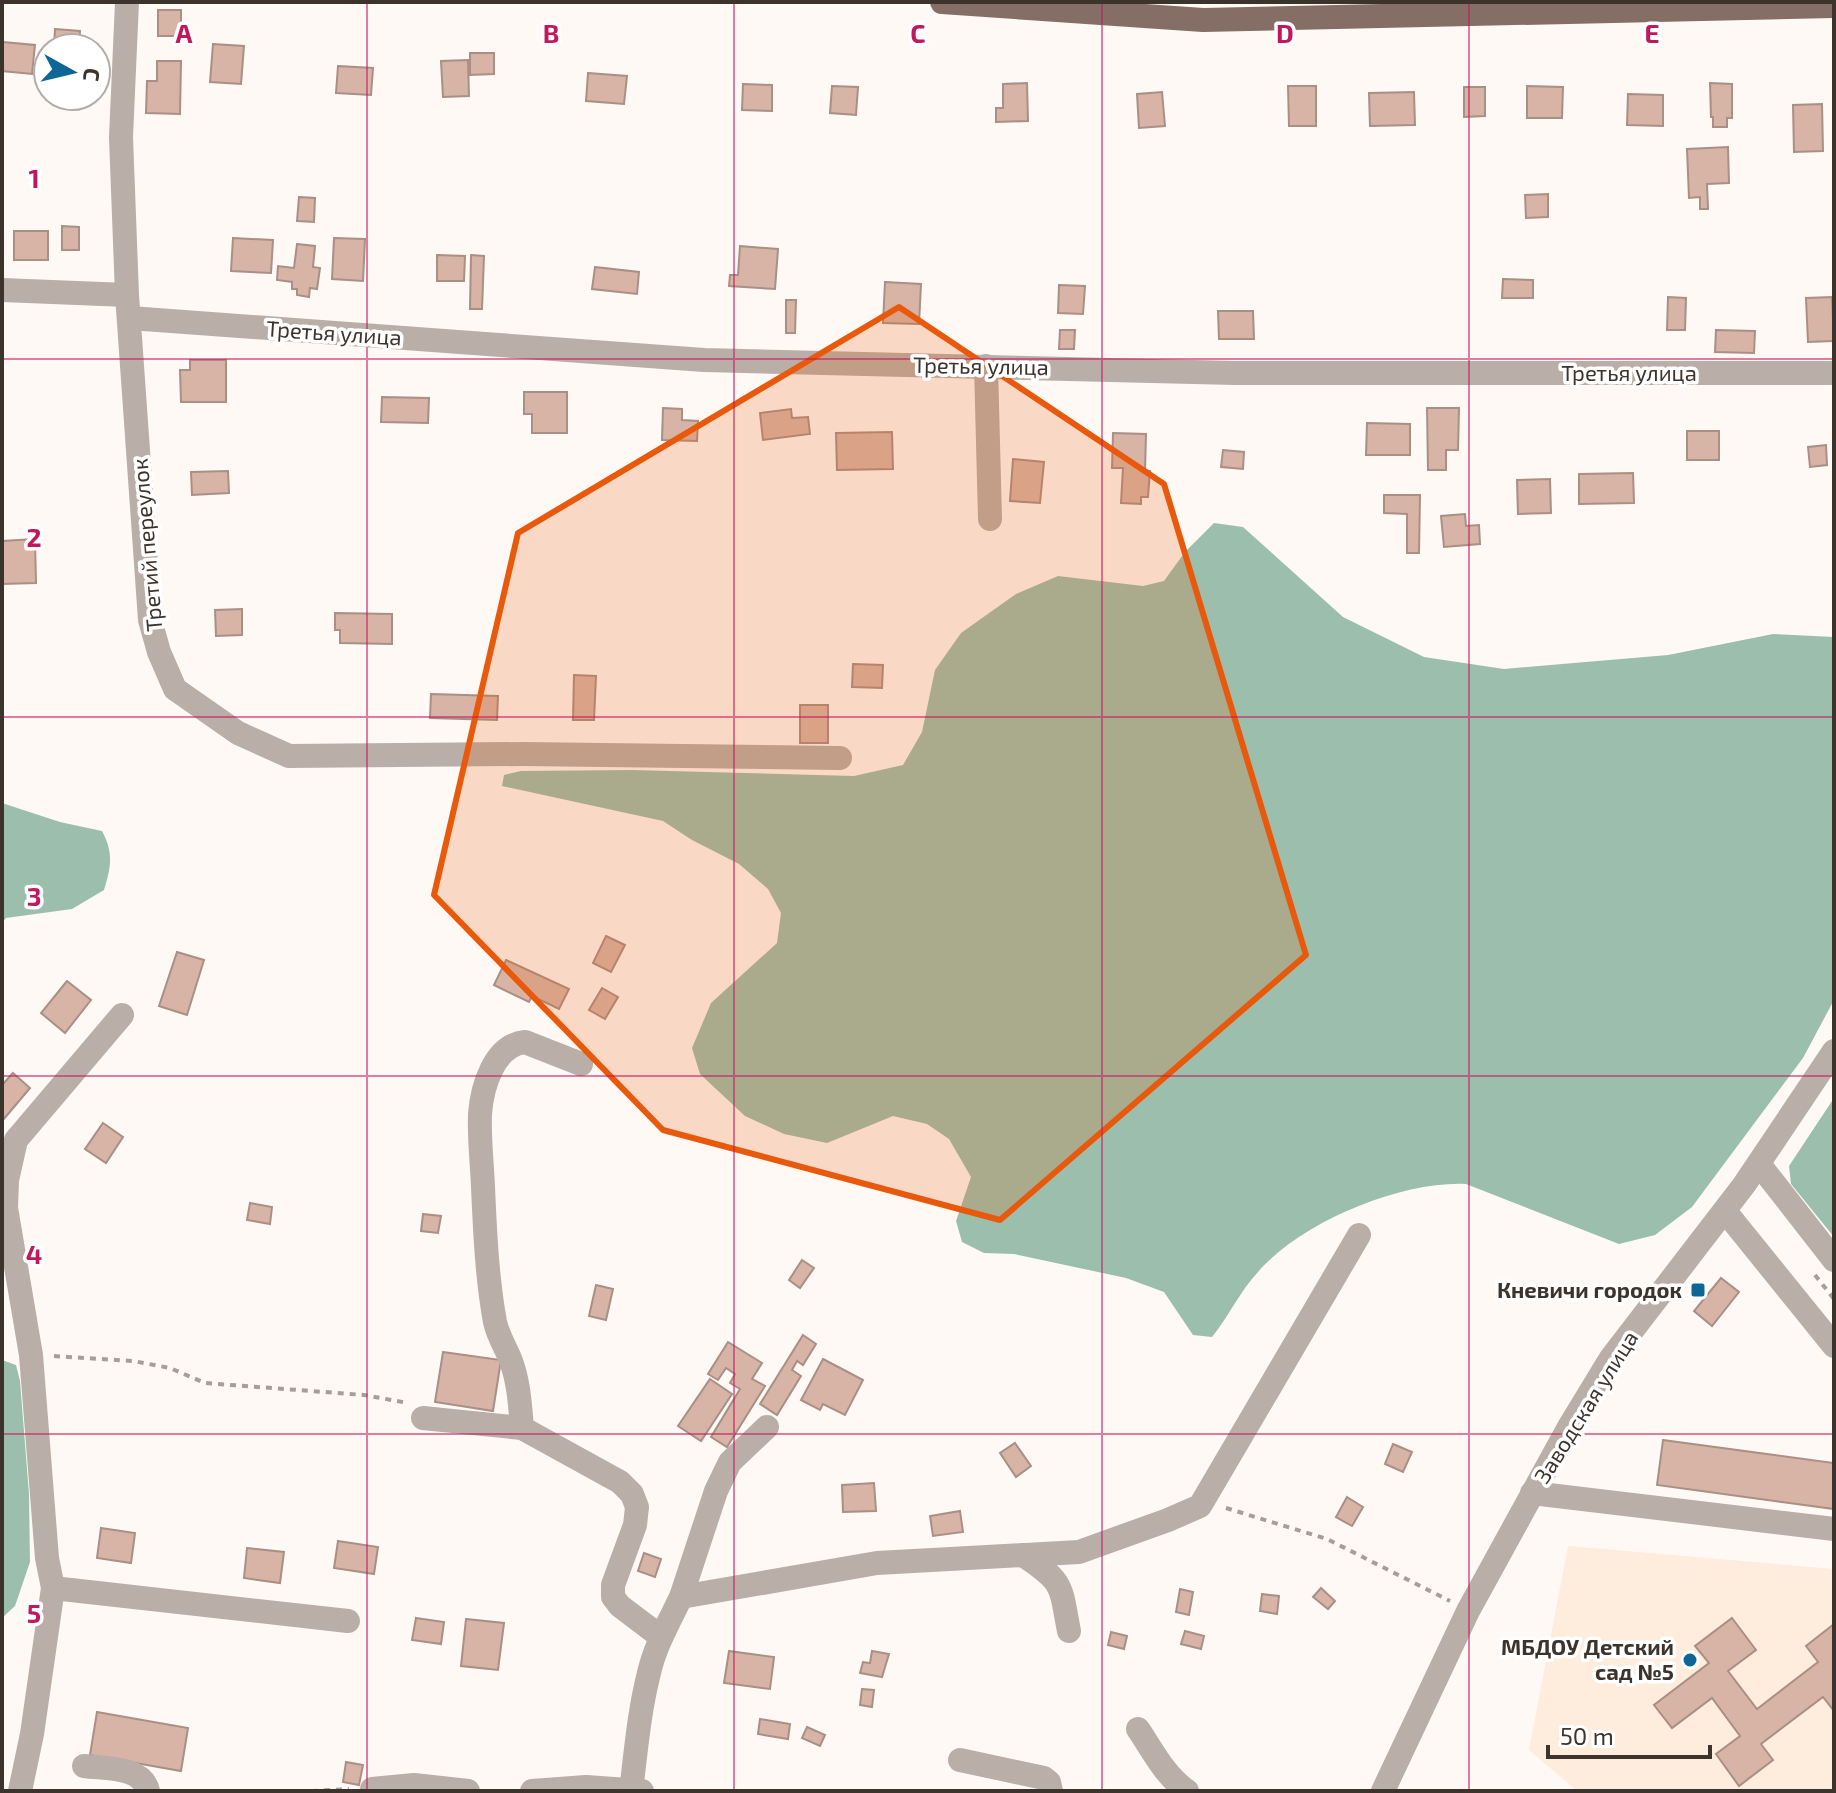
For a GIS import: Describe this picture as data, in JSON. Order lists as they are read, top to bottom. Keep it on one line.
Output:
{"streets":{"street":["Третья улица","Третий переулок","Заводская улица"]},"crossings":[["Третья улица","Третий переулок"]],"places":{"transit":["Кневичи городок"],"other":["МБДОУ Детский сад №5"]},"scale_bar":"50 m","north":"right","grid":{"columns":["A","B","C","D","E"],"rows":["1","2","3","4","5"]}}
